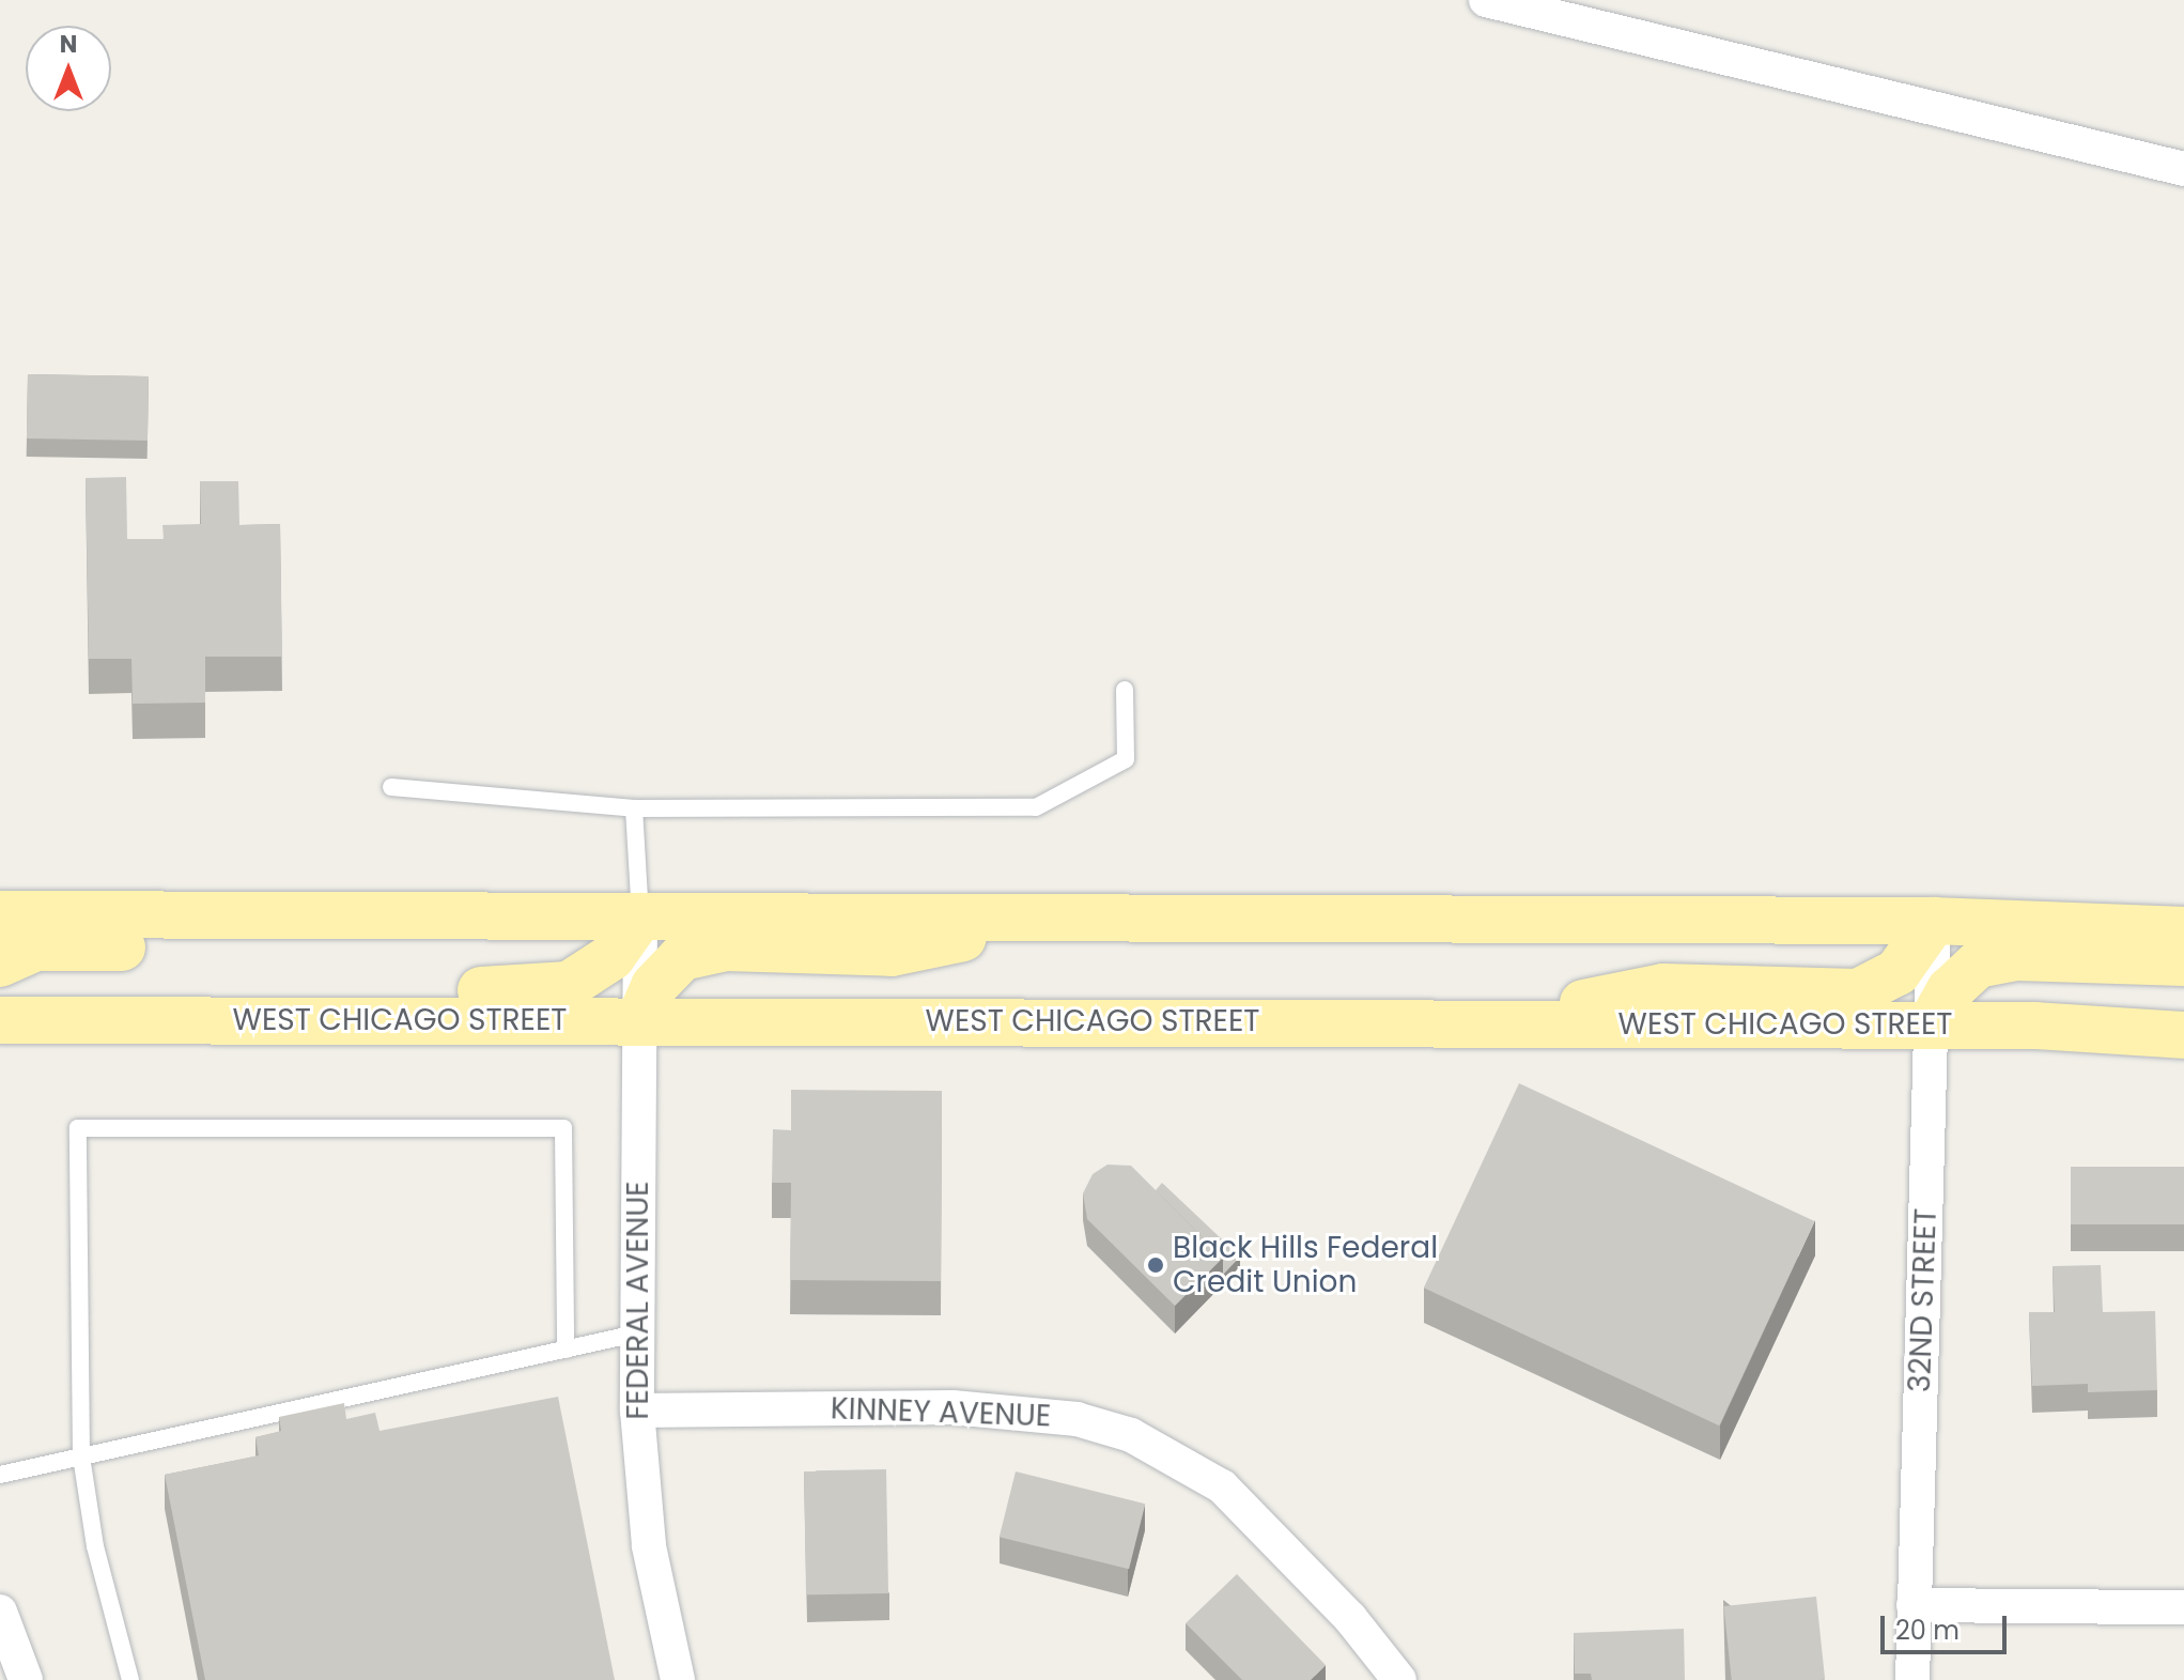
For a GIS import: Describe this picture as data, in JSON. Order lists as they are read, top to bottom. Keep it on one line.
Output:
{"streets":{"main road":["WEST CHICAGO STREET"],"street":["FEDERAL AVENUE","32ND STREET","KINNEY AVENUE"]},"crossings":[["WEST CHICAGO STREET","FEDERAL AVENUE"],["WEST CHICAGO STREET","32ND STREET"],["FEDERAL AVENUE","KINNEY AVENUE"]],"places":["Black Hills Federal Credit Union"],"scale_bar":"20 m","north":"top"}
